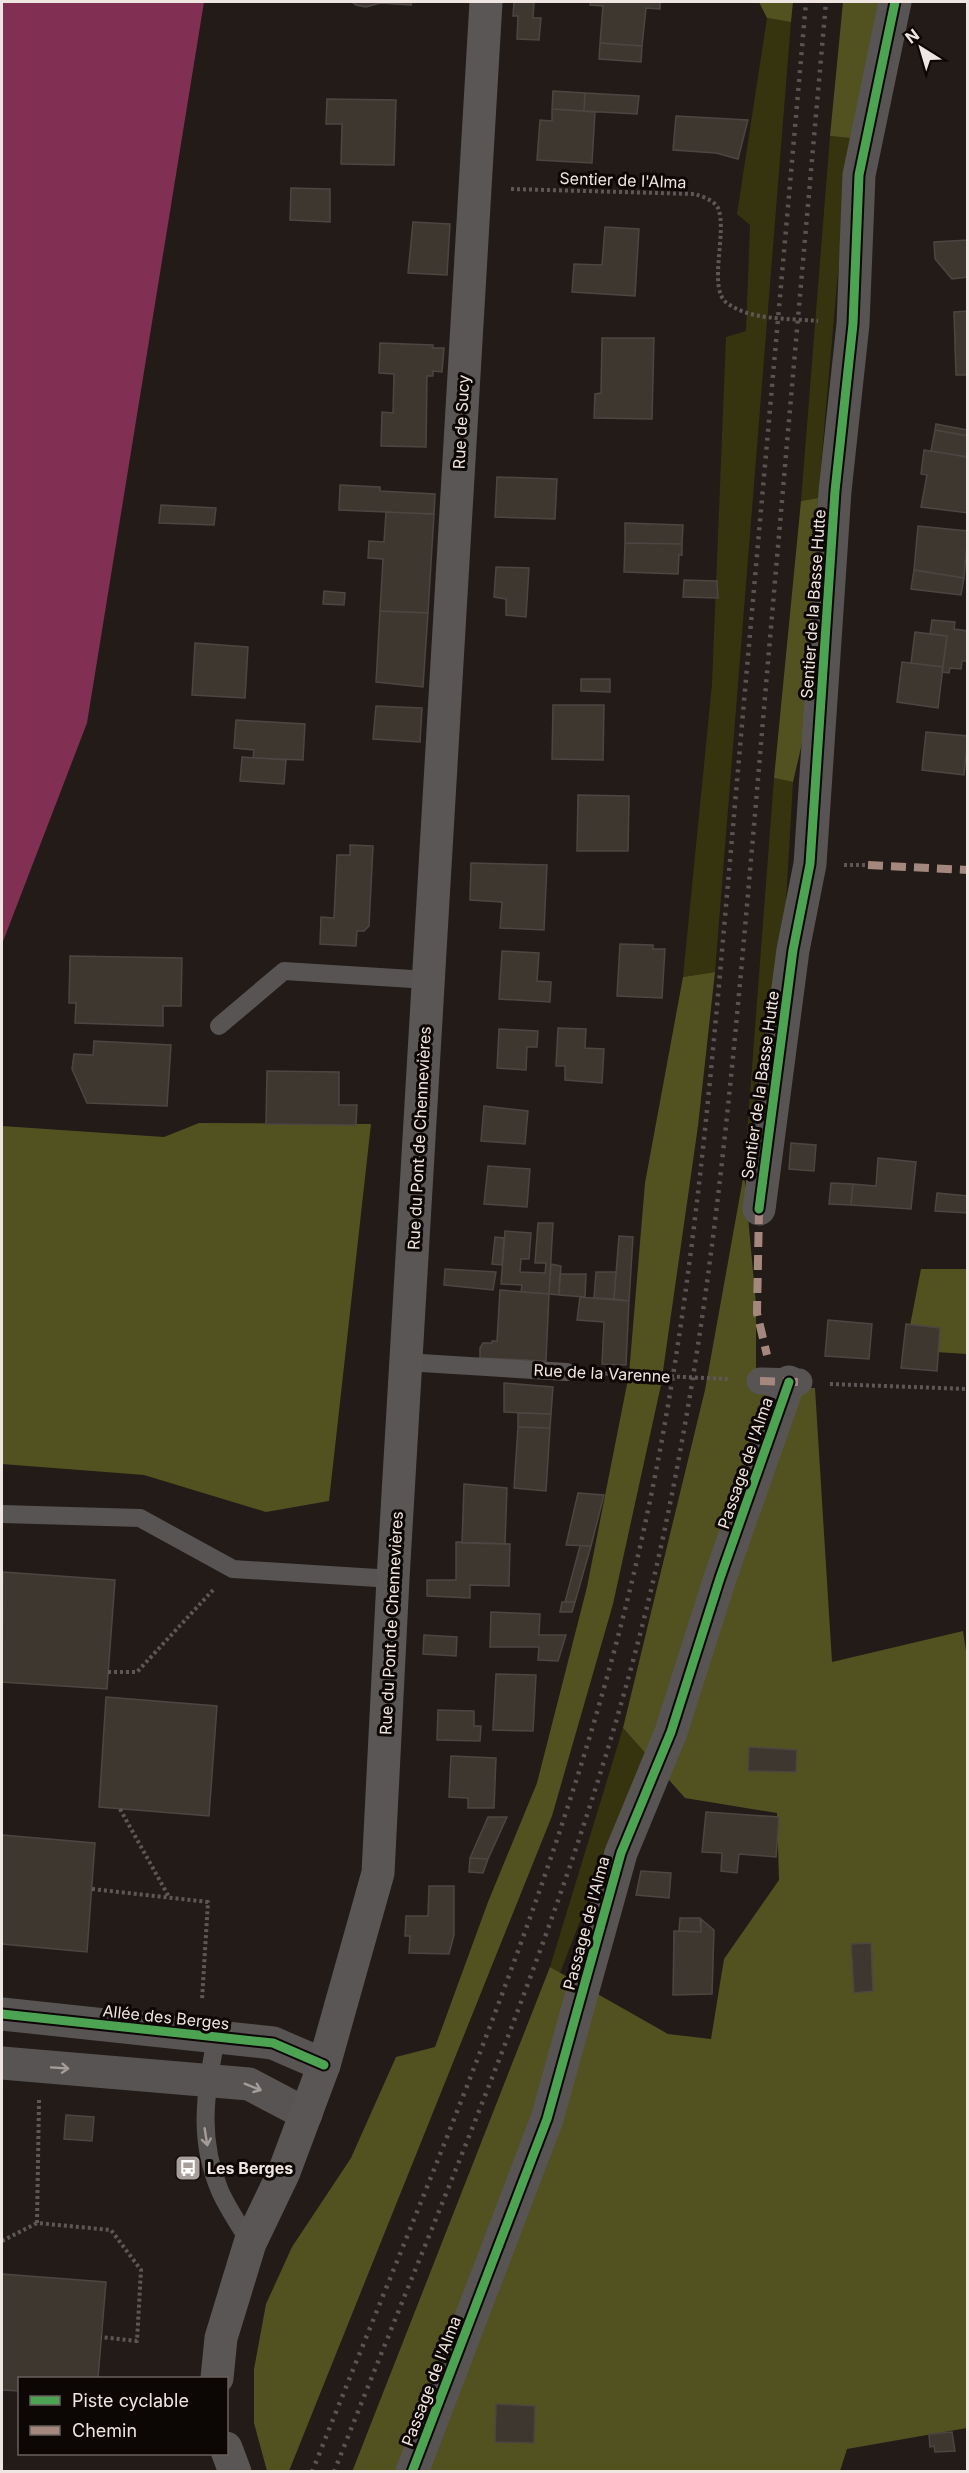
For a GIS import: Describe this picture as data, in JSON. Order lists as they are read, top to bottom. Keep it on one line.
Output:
{"streets":{"main road":["Rue de Sucy","Rue du Pont de Chennevières"],"street":["Sentier de la Basse Hutte","Passage de l'Alma","Allée des Berges"],"lane":["Rue de la Varenne"],"path":["Sentier de l'Alma"]},"crossings":[["Sentier de l'Alma","Rue de Sucy"],["Sentier de l'Alma","Sentier de la Basse Hutte"],["Rue de Sucy","Rue du Pont de Chennevières"],["Rue du Pont de Chennevières","Rue de la Varenne"],["Rue du Pont de Chennevières","Allée des Berges"],["Rue de la Varenne","Passage de l'Alma"]],"places":{"bus stop":["Les Berges"]},"legend":["Piste cyclable","Chemin"],"north":"top left"}
